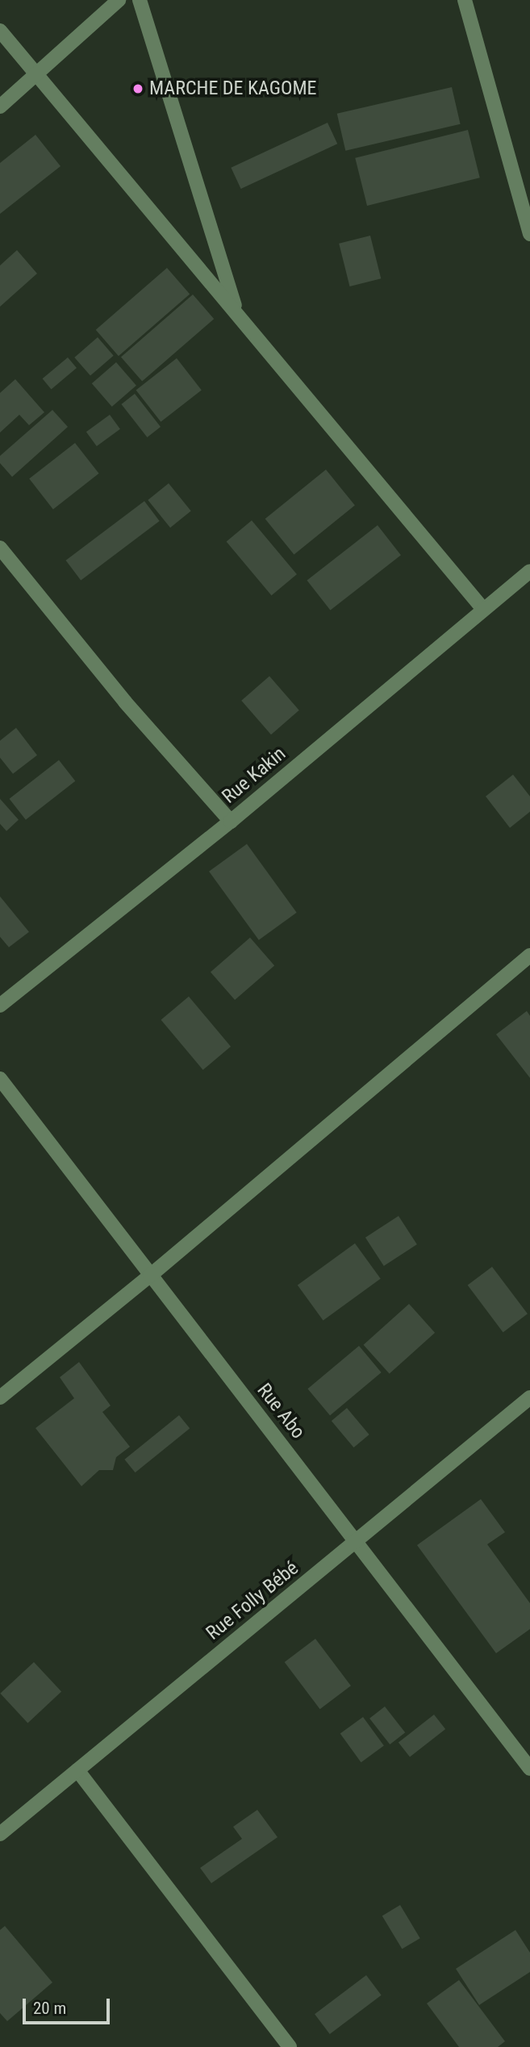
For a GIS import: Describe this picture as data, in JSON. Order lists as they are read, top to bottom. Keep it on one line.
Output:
{"streets":{"street":["Rue Kakin","Rue Abo","Rue Folly Bébé"]},"crossings":[["Rue Abo","Rue Folly Bébé"]],"places":["MARCHE DE KAGOME"],"scale_bar":"20 m"}
